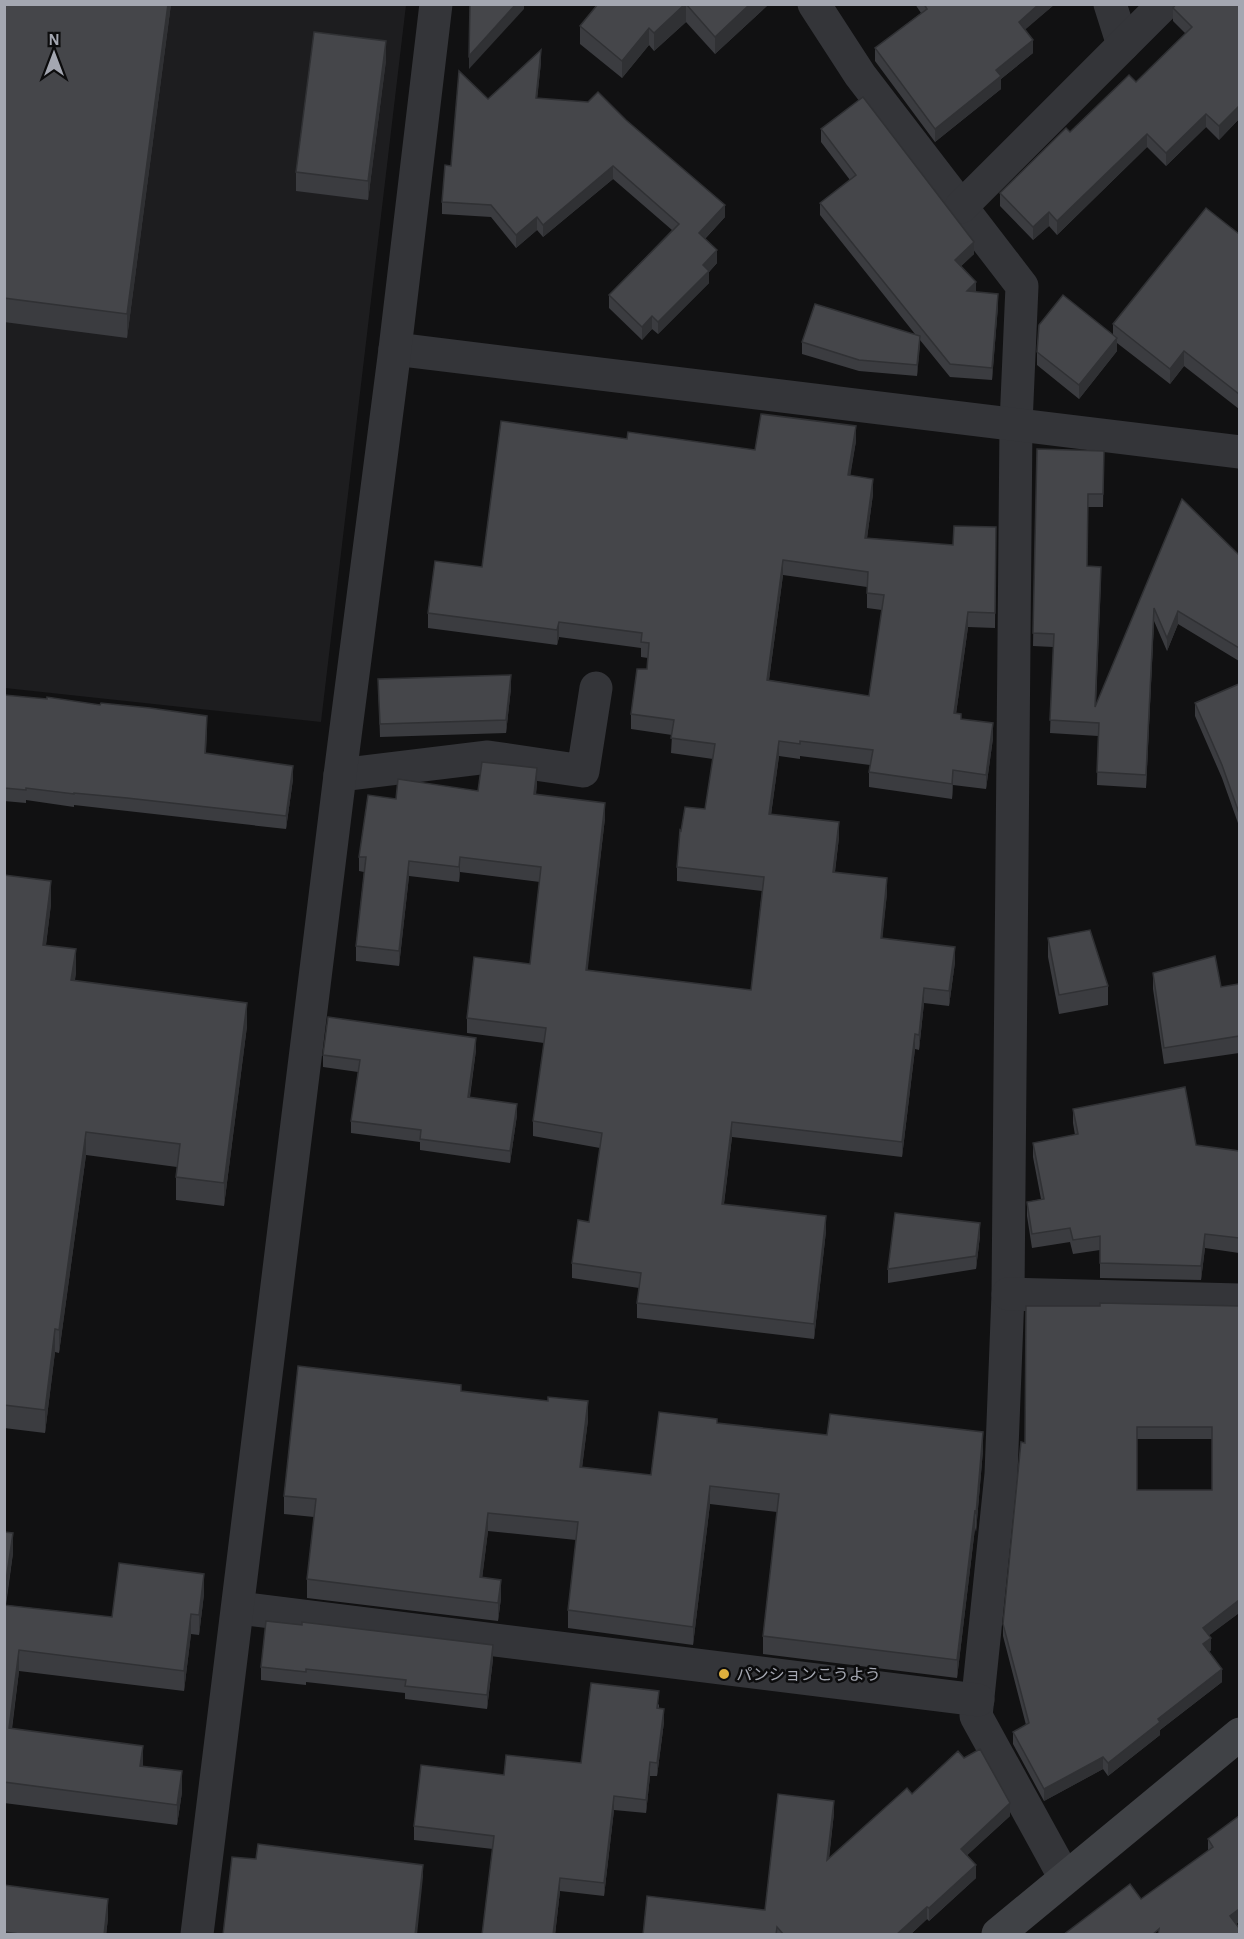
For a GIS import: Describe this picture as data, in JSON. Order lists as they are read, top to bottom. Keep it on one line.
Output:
{"places":["パンションこうよう"],"north":"top"}
